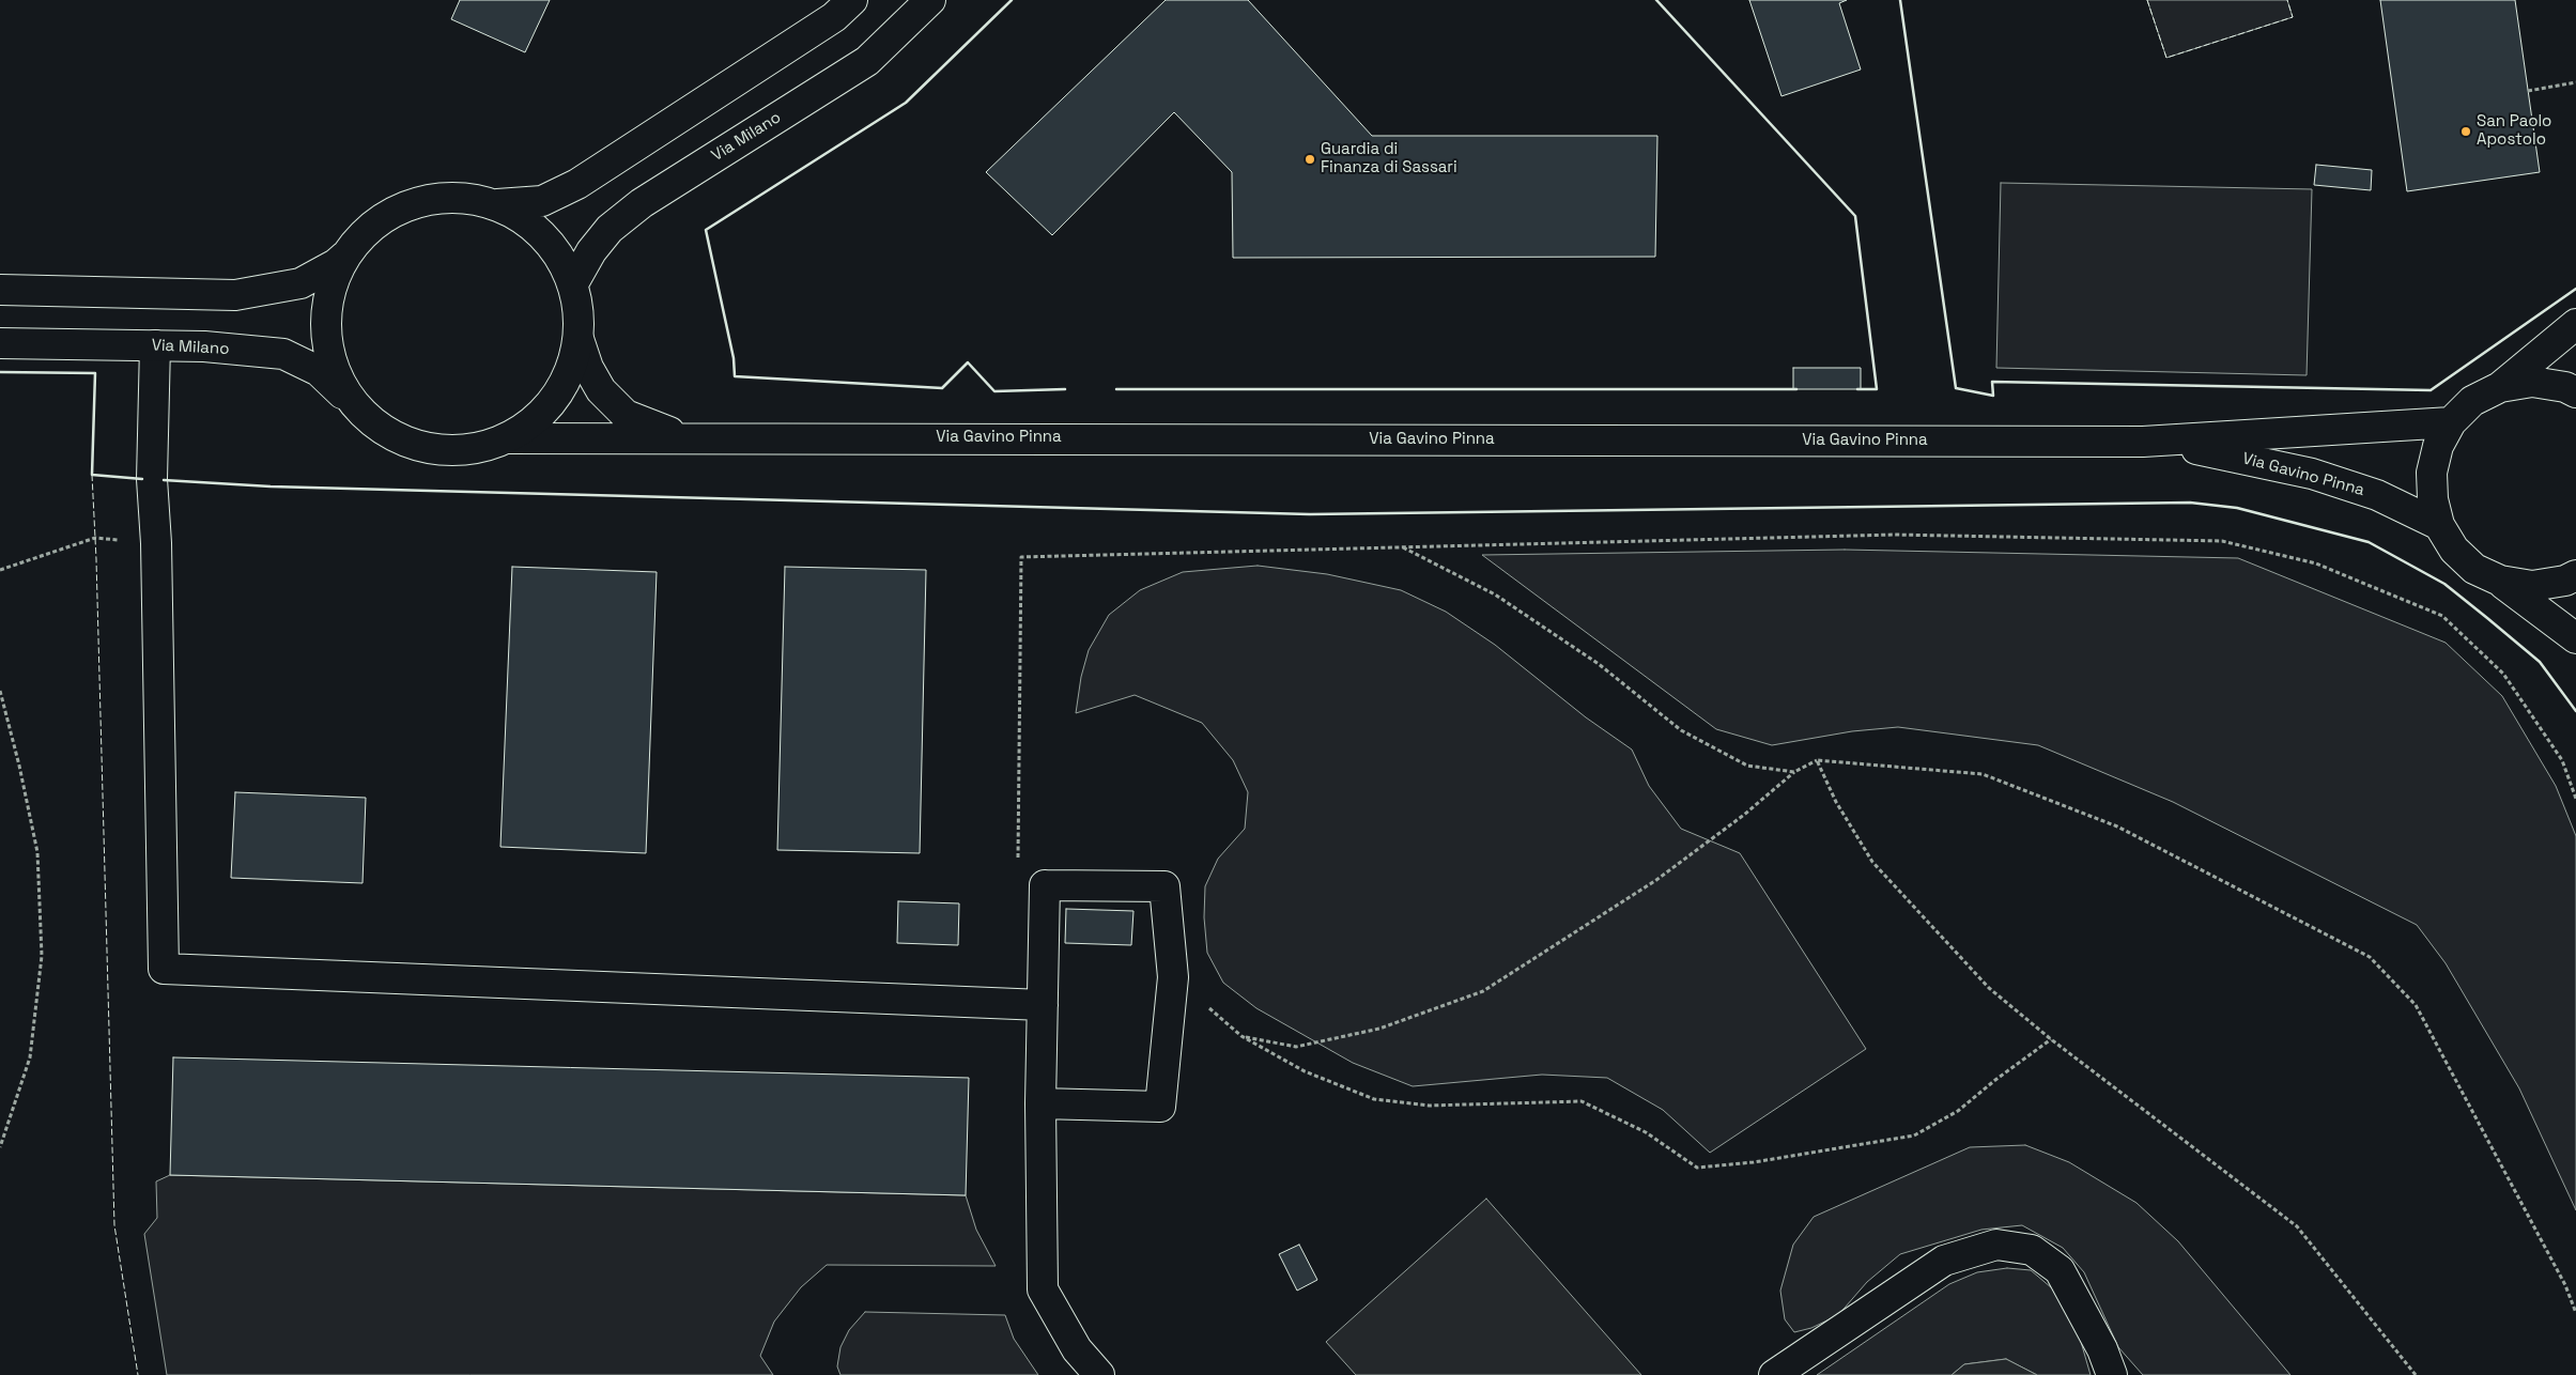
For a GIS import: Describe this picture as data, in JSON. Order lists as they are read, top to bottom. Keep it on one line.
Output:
{"streets":{"street":["Via Milano","Via Gavino Pinna"]},"places":["San Paolo Apostolo","Guardia di Finanza di Sassari"]}
